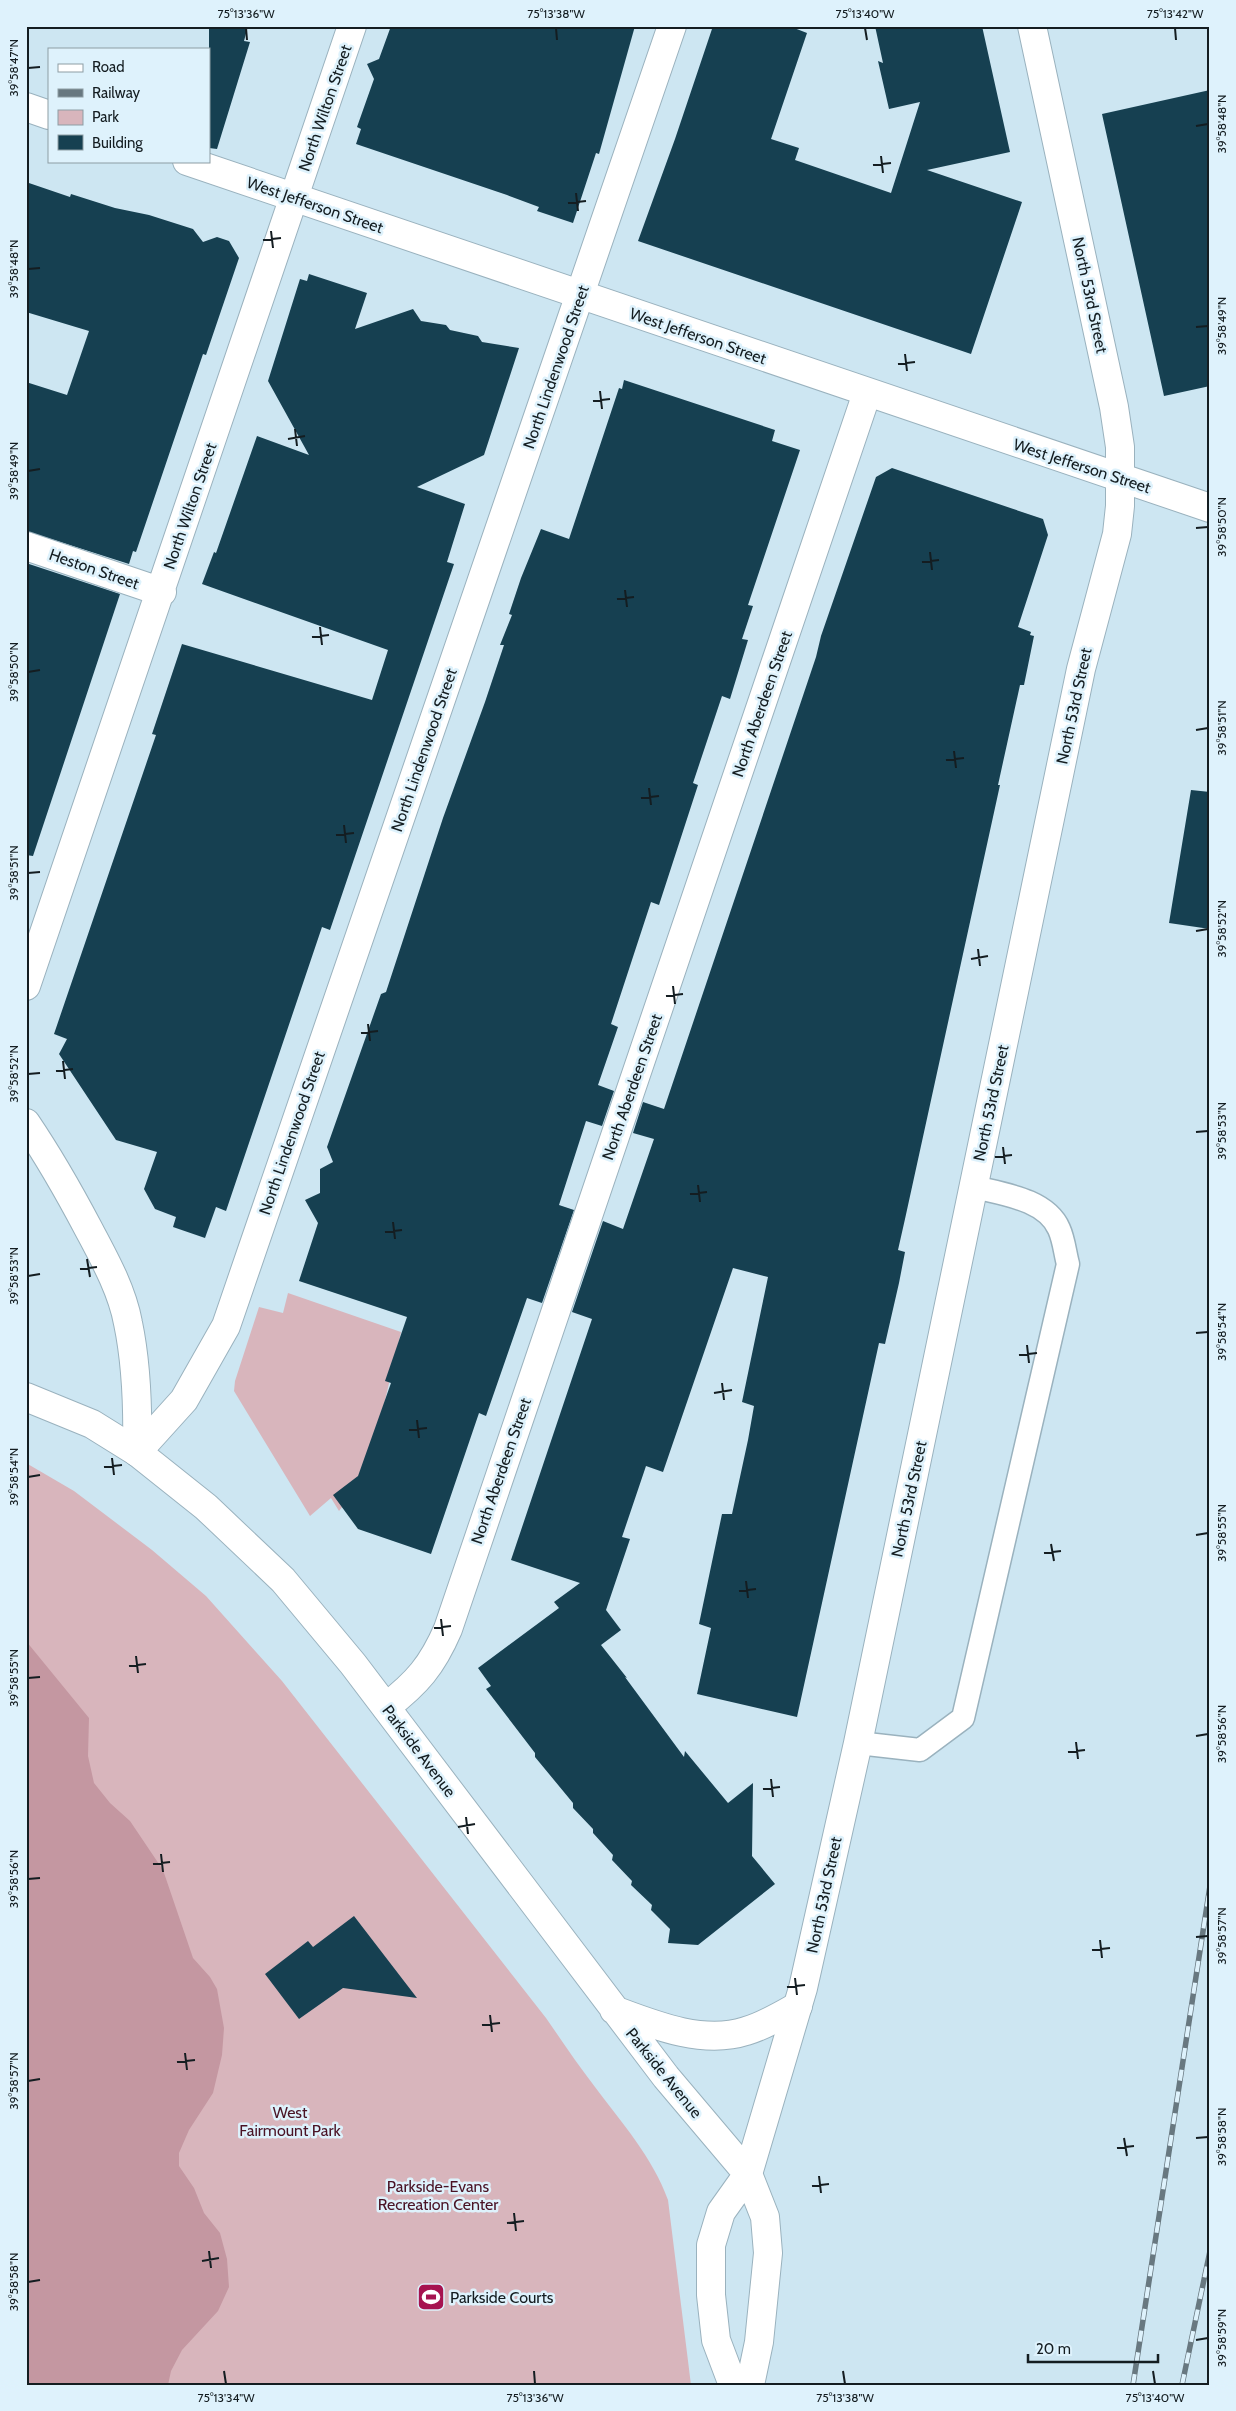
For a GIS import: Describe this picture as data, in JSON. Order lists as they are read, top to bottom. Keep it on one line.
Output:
{"streets":{"street":["North Wilton Street","West Jefferson Street","North 53rd Street","North Lindenwood Street","Heston Street","North Aberdeen Street","Parkside Avenue"]},"crossings":[["North Wilton Street","West Jefferson Street"],["North Wilton Street","Heston Street"],["West Jefferson Street","North 53rd Street"],["West Jefferson Street","North Lindenwood Street"],["West Jefferson Street","North Aberdeen Street"],["North 53rd Street","Parkside Avenue"],["North Lindenwood Street","Parkside Avenue"],["North Aberdeen Street","Parkside Avenue"]],"parks":["West Fairmount Park","Parkside-Evans Recreation Center"],"places":{"sports":["Parkside Courts"]},"legend":["Road","Railway","Park","Building"],"scale_bar":"20 m","coordinates":["75°13'36\"W","75°13'38\"W","75°13'40\"W","75°13'42\"W","39°58'47\"N","39°58'48\"N","39°58'49\"N","39°58'50\"N","39°58'51\"N","39°58'52\"N","39°58'53\"N","39°58'54\"N","39°58'55\"N","39°58'56\"N","39°58'57\"N","39°58'58\"N","39°58'59\"N","75°13'34\"W"]}
